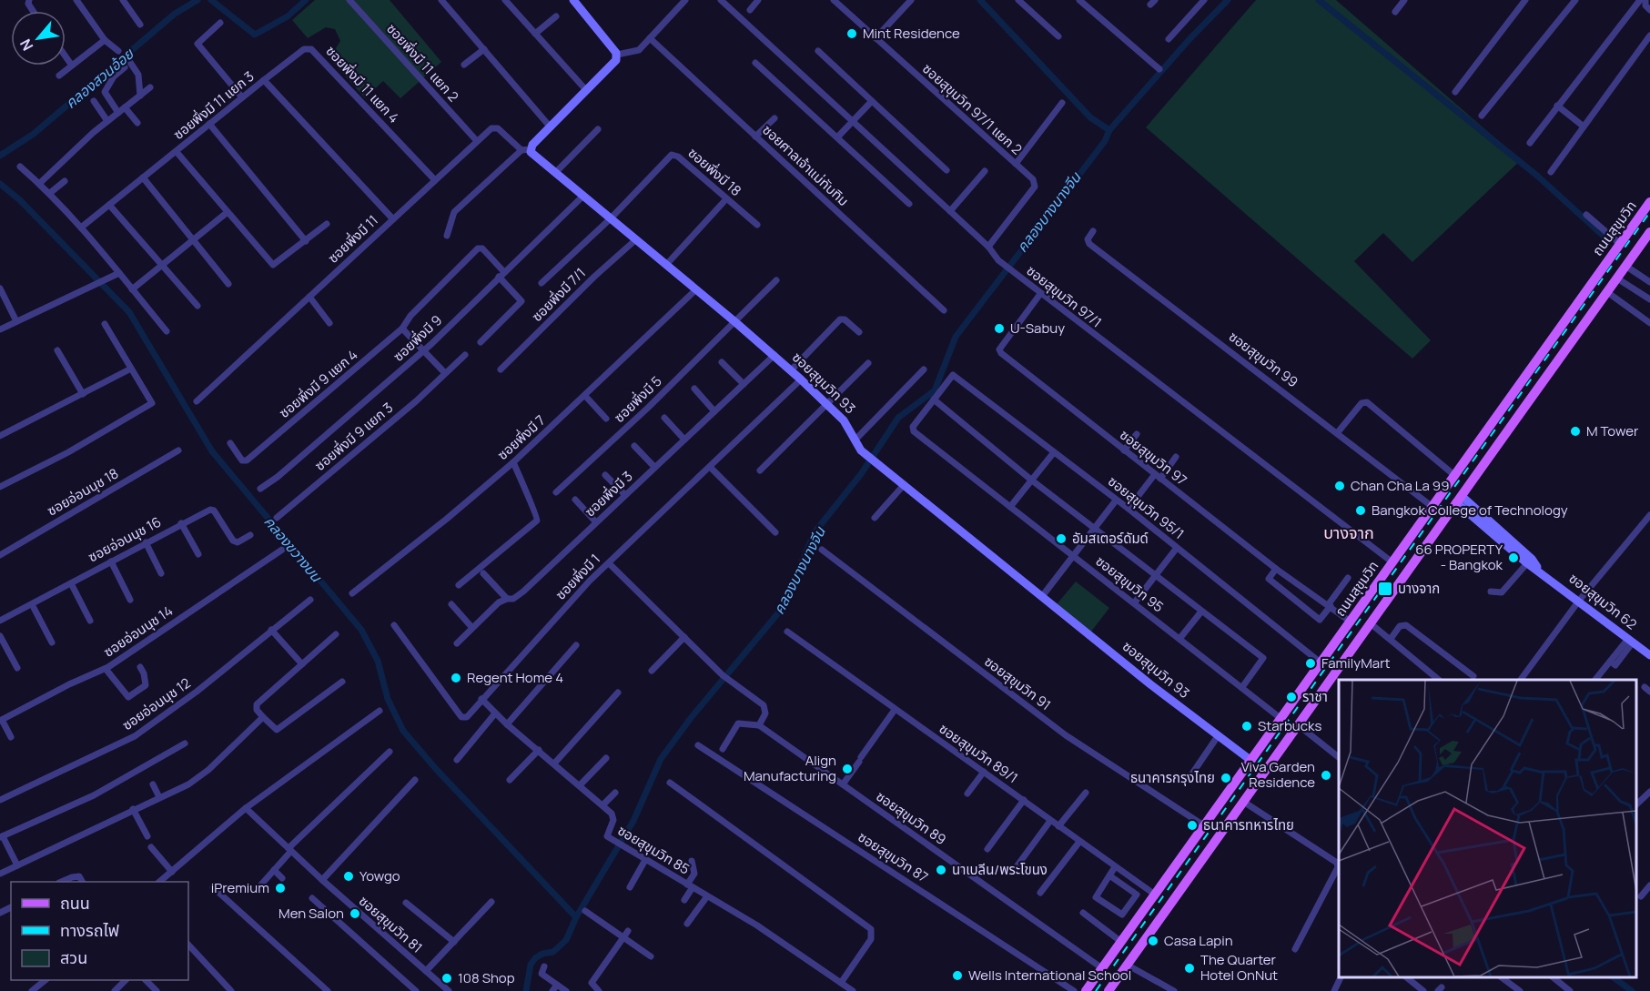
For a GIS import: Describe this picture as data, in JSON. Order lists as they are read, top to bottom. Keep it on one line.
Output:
{"streets":{"main road":["ถนนสุขุมวิท"],"street":["ซอยพึ่งมี 11 แยก 2","ซอยพึ่งมี 11 แยก 4","ซอยพึ่งมี 11 แยก 3","ซอยสุขุมวิท 97/1 แยก 2","ซอยศาลเจ้าแม่ทับทิม","ซอยพึ่งมี 18","ซอยพึ่งมี 11","ซอยพึ่งมี 7/1","ซอยสุขุมวิท 97/1","ซอยพึ่งมี 9","ซอยสุขุมวิท 99","ซอยสุขุมวิท 93","ซอยพึ่งมี 9 แยก 4","ซอยพึ่งมี 5","ซอยพึ่งมี 9 แยก 3","ซอยพึ่งมี 7","ซอยสุขุมวิท 97","ซอยอ่อนนุช 18","ซอยพึ่งมี 3","ซอยสุขุมวิท 95/1","ซอยอ่อนนุช 16","ซอยพึ่งมี 1","ซอยสุขุมวิท 95","ซอยสุขุมวิท 62","ซอยอ่อนนุช 14","ซอยสุขุมวิท 91","ซอยอ่อนนุช 12","ซอยสุขุมวิท 89/1","ซอยสุขุมวิท 89","ซอยสุขุมวิท 85","ซอยสุขุมวิท 87","ซอยสุขุมวิท 81"]},"crossings":[["ซอยพึ่งมี 11 แยก 2","ซอยพึ่งมี 11"],["ซอยพึ่งมี 11 แยก 4","ซอยพึ่งมี 11 แยก 3"],["ซอยพึ่งมี 11 แยก 4","ซอยพึ่งมี 11"],["ซอยพึ่งมี 11 แยก 3","ซอยพึ่งมี 11"],["ซอยสุขุมวิท 97/1 แยก 2","ซอยสุขุมวิท 97/1"],["ซอยพึ่งมี 18","ซอยสุขุมวิท 93"],["ถนนสุขุมวิท","ซอยสุขุมวิท 97/1"],["ถนนสุขุมวิท","ซอยสุขุมวิท 99"],["ถนนสุขุมวิท","ซอยสุขุมวิท 93"],["ถนนสุขุมวิท","ซอยสุขุมวิท 97"],["ถนนสุขุมวิท","ซอยสุขุมวิท 95/1"],["ถนนสุขุมวิท","ซอยสุขุมวิท 95"],["ถนนสุขุมวิท","ซอยสุขุมวิท 91"],["ถนนสุขุมวิท","ซอยสุขุมวิท 89/1"],["ถนนสุขุมวิท","ซอยสุขุมวิท 89"],["ซอยพึ่งมี 11","ซอยสุขุมวิท 93"],["ซอยพึ่งมี 7/1","ซอยสุขุมวิท 93"],["ซอยสุขุมวิท 97/1","ซอยสุขุมวิท 97"],["ซอยพึ่งมี 9","ซอยสุขุมวิท 93"],["ซอยสุขุมวิท 93","ซอยพึ่งมี 5"],["ซอยสุขุมวิท 93","ซอยพึ่งมี 7"],["ซอยสุขุมวิท 93","ซอยพึ่งมี 3"],["ซอยสุขุมวิท 93","ซอยพึ่งมี 1"],["ซอยสุขุมวิท 95/1","ซอยสุขุมวิท 95"]],"districts":["บางจาก"],"water":["คลองสวนอ้อย","คลองบางนางจีน","คลองขวางบน"],"places":{"other":["Mint Residence","U-Sabuy","M Tower","Chan Cha La 99","Bangkok College of Technology","อัมสเตอร์ดัมด์","66 PROPERTY - Bangkok","FamilyMart","Regent Home 4","ราชา","Starbucks","Align Manufacturing","Viva Garden Residence","ธนาคารกรุงไทย","ธนาคารทหารไทย","นาเบลีน/พระโขนง","Yowgo","iPremium","Men Salon","Casa Lapin","The Quarter Hotel OnNut","Wells International School","108 Shop"],"transit":["บางจาก"]},"legend":["ถนน","ทางรถไฟ","สวน"],"north":"bottom left"}
